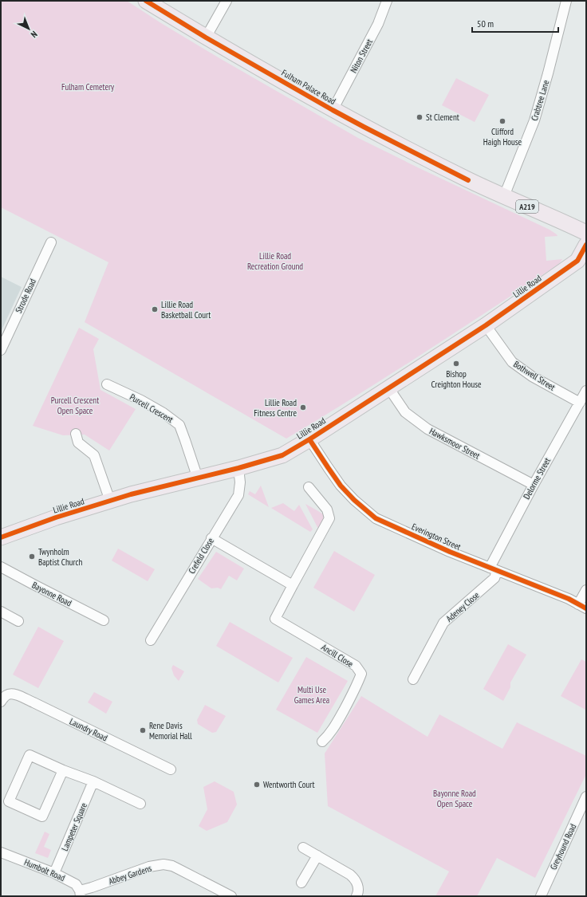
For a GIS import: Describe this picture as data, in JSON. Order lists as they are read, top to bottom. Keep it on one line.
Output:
{"streets":{"main road":["Fulham Palace Road","A219","Lillie Road"],"street":["Niton Street","Crabtree Lane","Strode Road","Bothwell Street","Purcell Crescent","Hawksmoor Street","Delorme Street","Everington Street","Crefeld Close","Bayonne Road","Adeney Close","Ancill Close","Laundry Road","Lampeter Square","Greyhound Road","Humbolt Road","Abbey Gardens"]},"crossings":[["Niton Street","Fulham Palace Road"],["Fulham Palace Road","Crabtree Lane"],["Lillie Road","Bothwell Street"],["Lillie Road","Purcell Crescent"],["Lillie Road","Hawksmoor Street"],["Lillie Road","Everington Street"],["Lillie Road","Crefeld Close"],["Bothwell Street","Delorme Street"],["Hawksmoor Street","Delorme Street"],["Delorme Street","Everington Street"],["Delorme Street","Adeney Close"],["Everington Street","Adeney Close"],["Lampeter Square","Humbolt Road"],["Humbolt Road","Abbey Gardens"]],"parks":["Fulham Cemetery","Lillie Road Recreation Ground","Purcell Crescent Open Space","Multi Use Games Area","Bayonne Road Open Space"],"places":["St Clement","Clifford Haigh House","Lillie Road Basketball Court","Bishop Creighton House","Lillie Road Fitness Centre","Twynholm Baptist Church","Rene Davis Memorial Hall","Wentworth Court"],"scale_bar":"50 m","north":"bottom right"}
